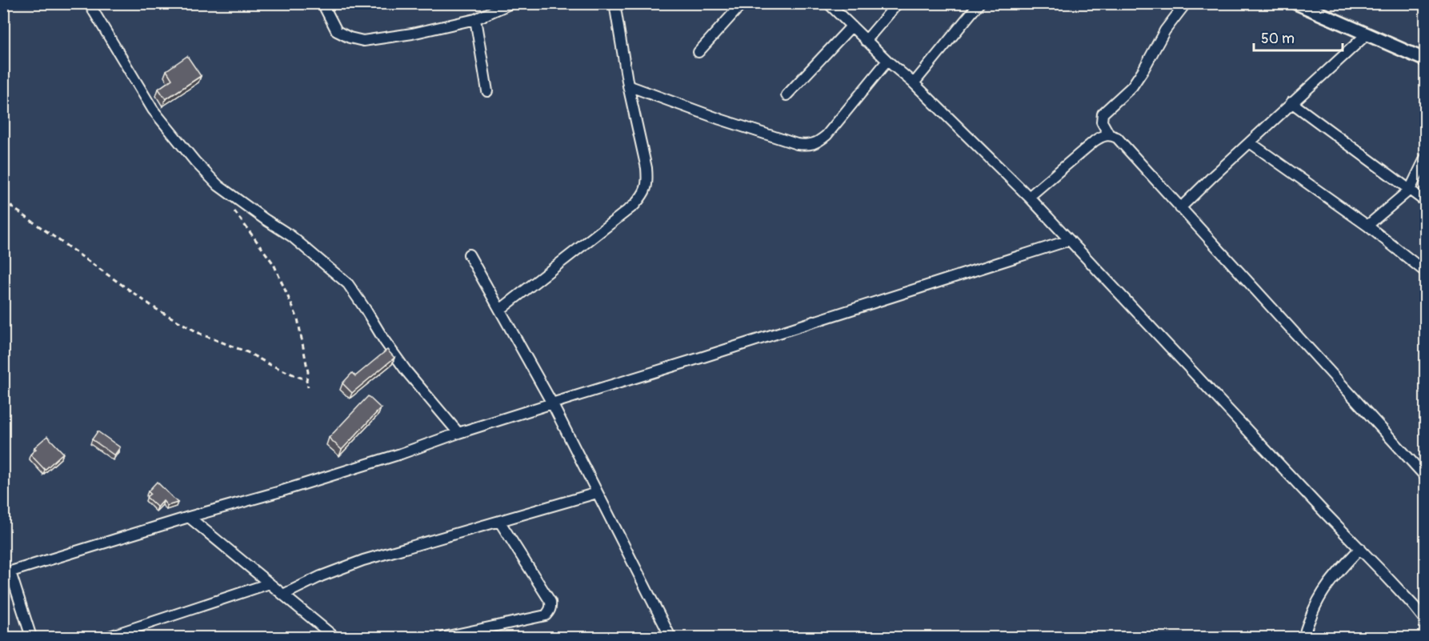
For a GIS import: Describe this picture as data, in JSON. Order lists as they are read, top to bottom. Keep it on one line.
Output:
{"scale_bar":"50 m"}
